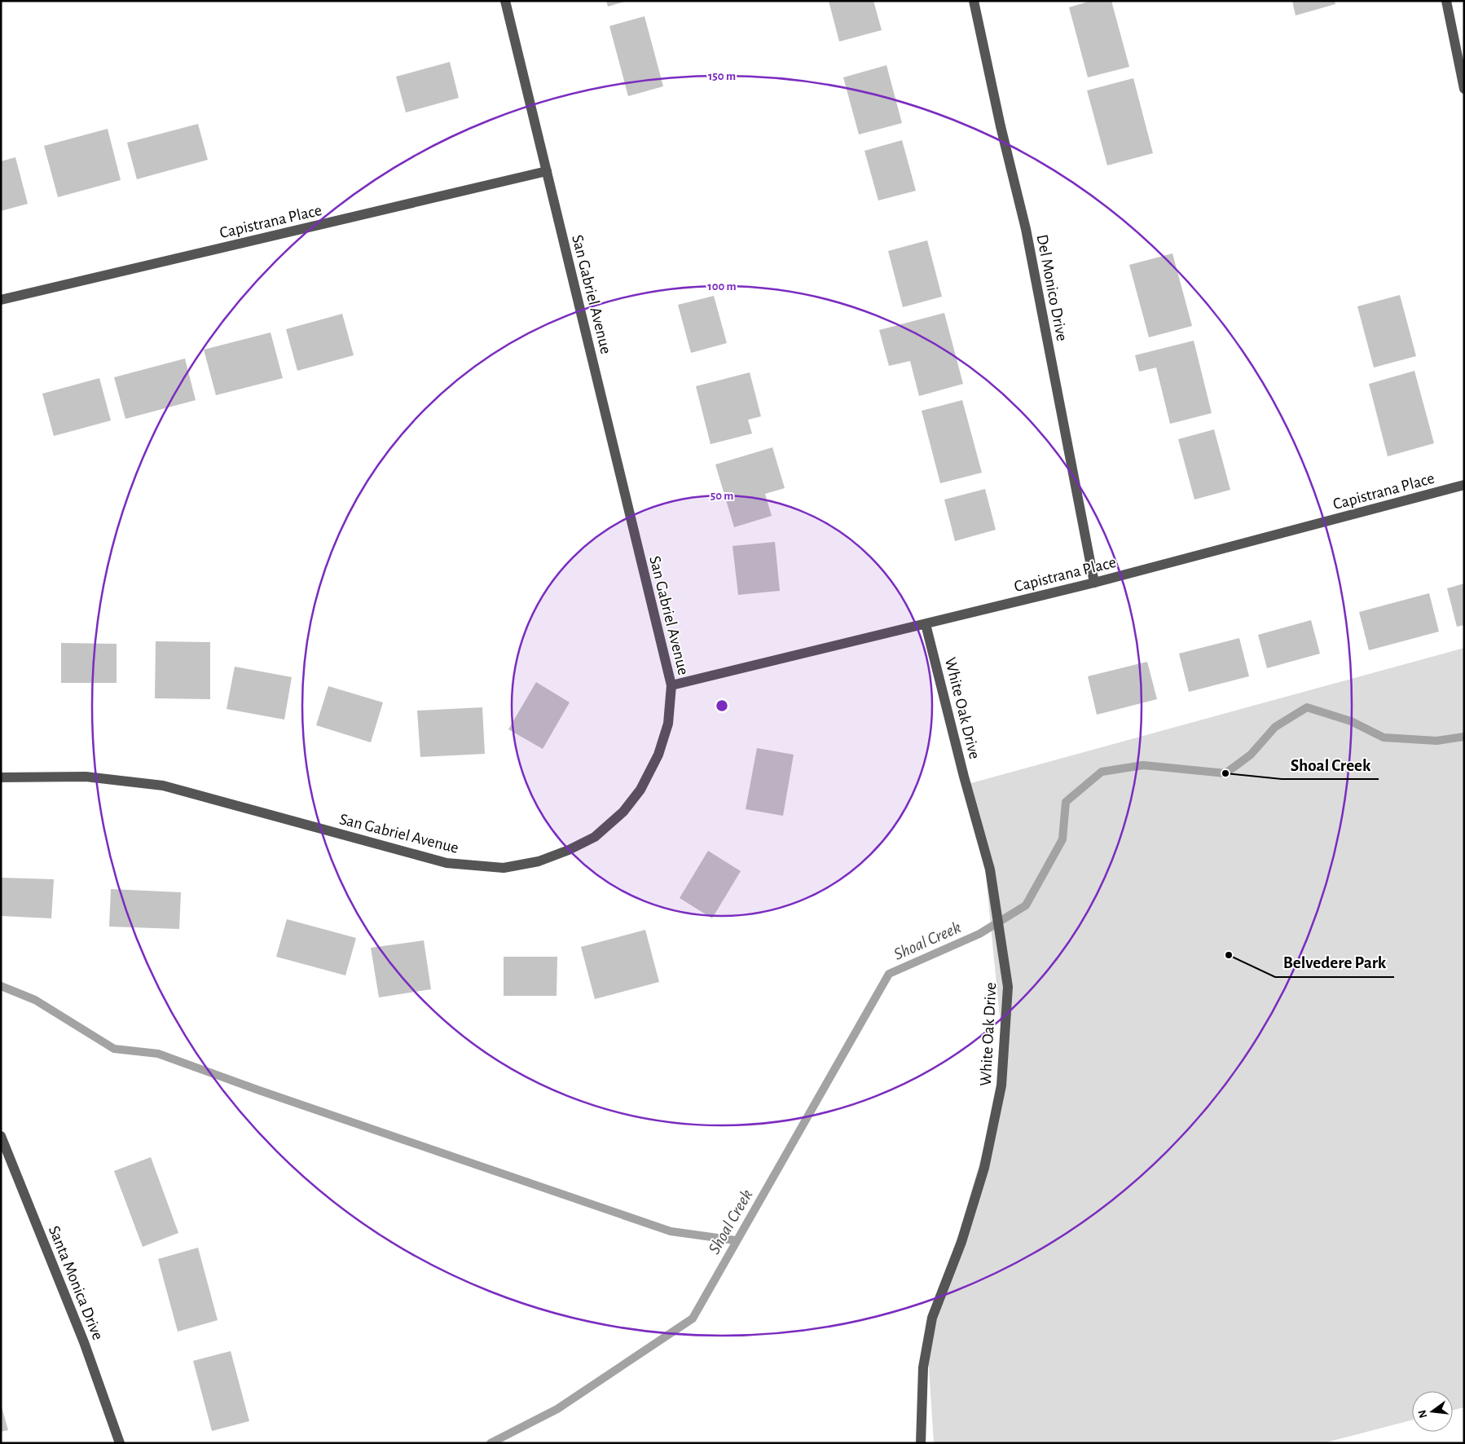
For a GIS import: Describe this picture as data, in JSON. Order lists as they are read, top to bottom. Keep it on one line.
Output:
{"streets":{"street":["Capistrana Place","Del Monico Drive","San Gabriel Avenue","White Oak Drive","Santa Monica Drive"]},"crossings":[["Capistrana Place","Del Monico Drive"],["Capistrana Place","San Gabriel Avenue"],["Capistrana Place","White Oak Drive"]],"water":["Shoal Creek"],"places":["Shoal Creek","Belvedere Park"],"north":"left","rings":["150 m","100 m","50 m"]}
